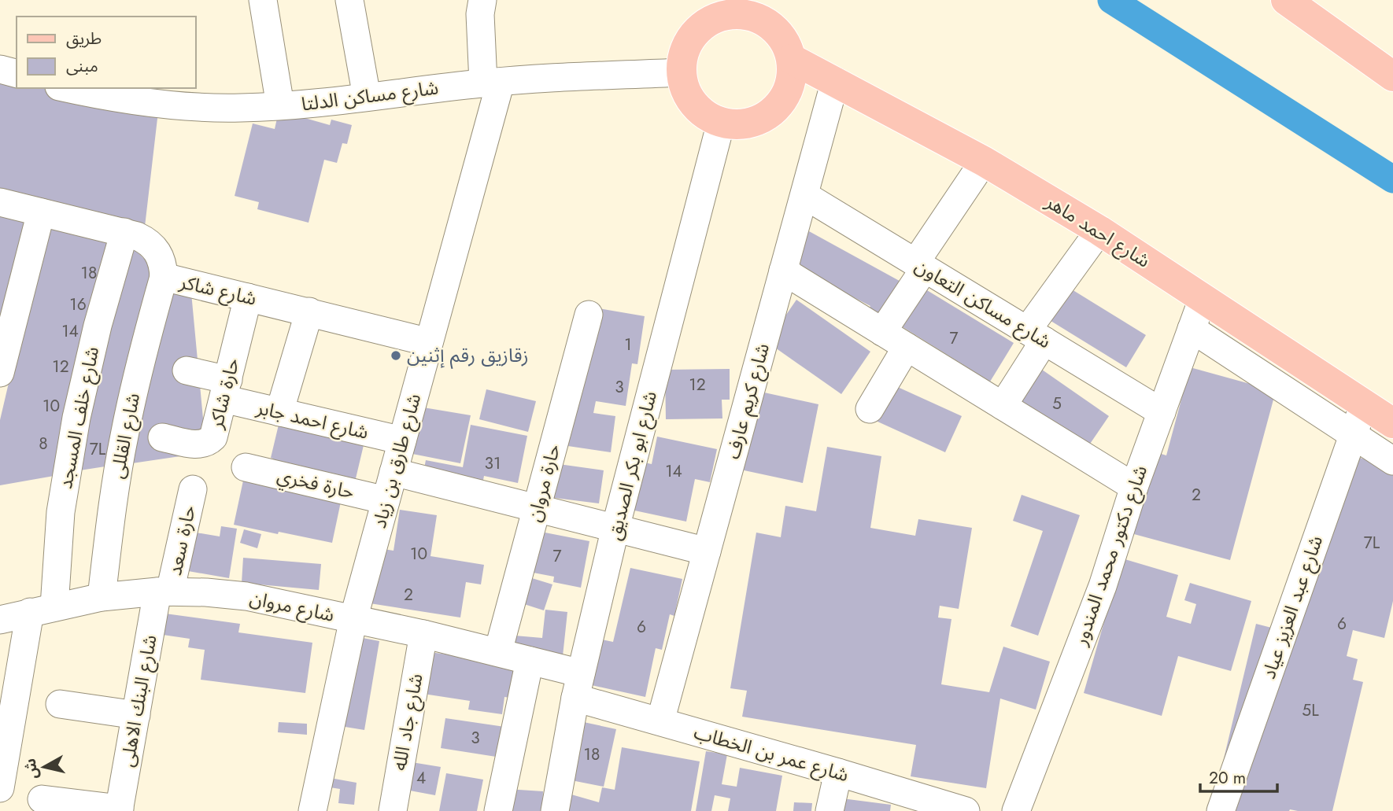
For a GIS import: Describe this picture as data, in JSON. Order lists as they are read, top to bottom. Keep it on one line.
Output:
{"streets":{"main road":["شارع احمد ماهر"],"street":["شارع مساكن الدلتا","شارع شاكر","شارع مساكن التعاون","حارة شاكر","شارع كريم عارف","شارع خلف المسجد","شارع احمد جابر","شارع القللى","شارع طارق بن زياد","شارع ابو بكر الصديق","حارة مروان","حارة فخري","حارة سعد","شارع دكتور محمد المندور","شارع مروان","شارع عبد العزيز عياد","شارع البنك الاهلى","شارع جاد الله","شارع عمر بن الخطاب"]},"crossings":[["شارع مساكن الدلتا","شارع احمد ماهر"],["شارع مساكن الدلتا","شارع طارق بن زياد"],["شارع مساكن الدلتا","شارع ابو بكر الصديق"],["شارع احمد ماهر","شارع كريم عارف"],["شارع احمد ماهر","شارع ابو بكر الصديق"],["شارع احمد ماهر","شارع دكتور محمد المندور"],["شارع احمد ماهر","شارع عبد العزيز عياد"],["شارع شاكر","حارة شاكر"],["شارع شاكر","شارع خلف المسجد"],["شارع شاكر","شارع القللى"],["شارع شاكر","شارع طارق بن زياد"],["شارع مساكن التعاون","شارع كريم عارف"],["شارع مساكن التعاون","شارع دكتور محمد المندور"],["حارة شاكر","شارع احمد جابر"],["شارع كريم عارف","شارع عمر بن الخطاب"],["شارع خلف المسجد","شارع مروان"],["شارع احمد جابر","شارع طارق بن زياد"],["شارع القللى","شارع مروان"],["شارع طارق بن زياد","حارة فخري"],["شارع طارق بن زياد","شارع مروان"],["شارع ابو بكر الصديق","شارع مروان"],["شارع ابو بكر الصديق","شارع عمر بن الخطاب"],["حارة مروان","شارع مروان"],["حارة سعد","شارع مروان"],["حارة سعد","شارع البنك الاهلى"],["شارع مروان","شارع البنك الاهلى"],["شارع مروان","شارع جاد الله"],["شارع مروان","شارع عمر بن الخطاب"]],"places":["زقازيق رقم إثنين"],"house_numbers":["18","16","14","7","1","12","12","3","5","10","8","7L","31","14","2","7L","10","7","2","6","6","5L","3","18","4"],"legend":["طريق","مبنى"],"scale_bar":"20 m","north":"left"}
